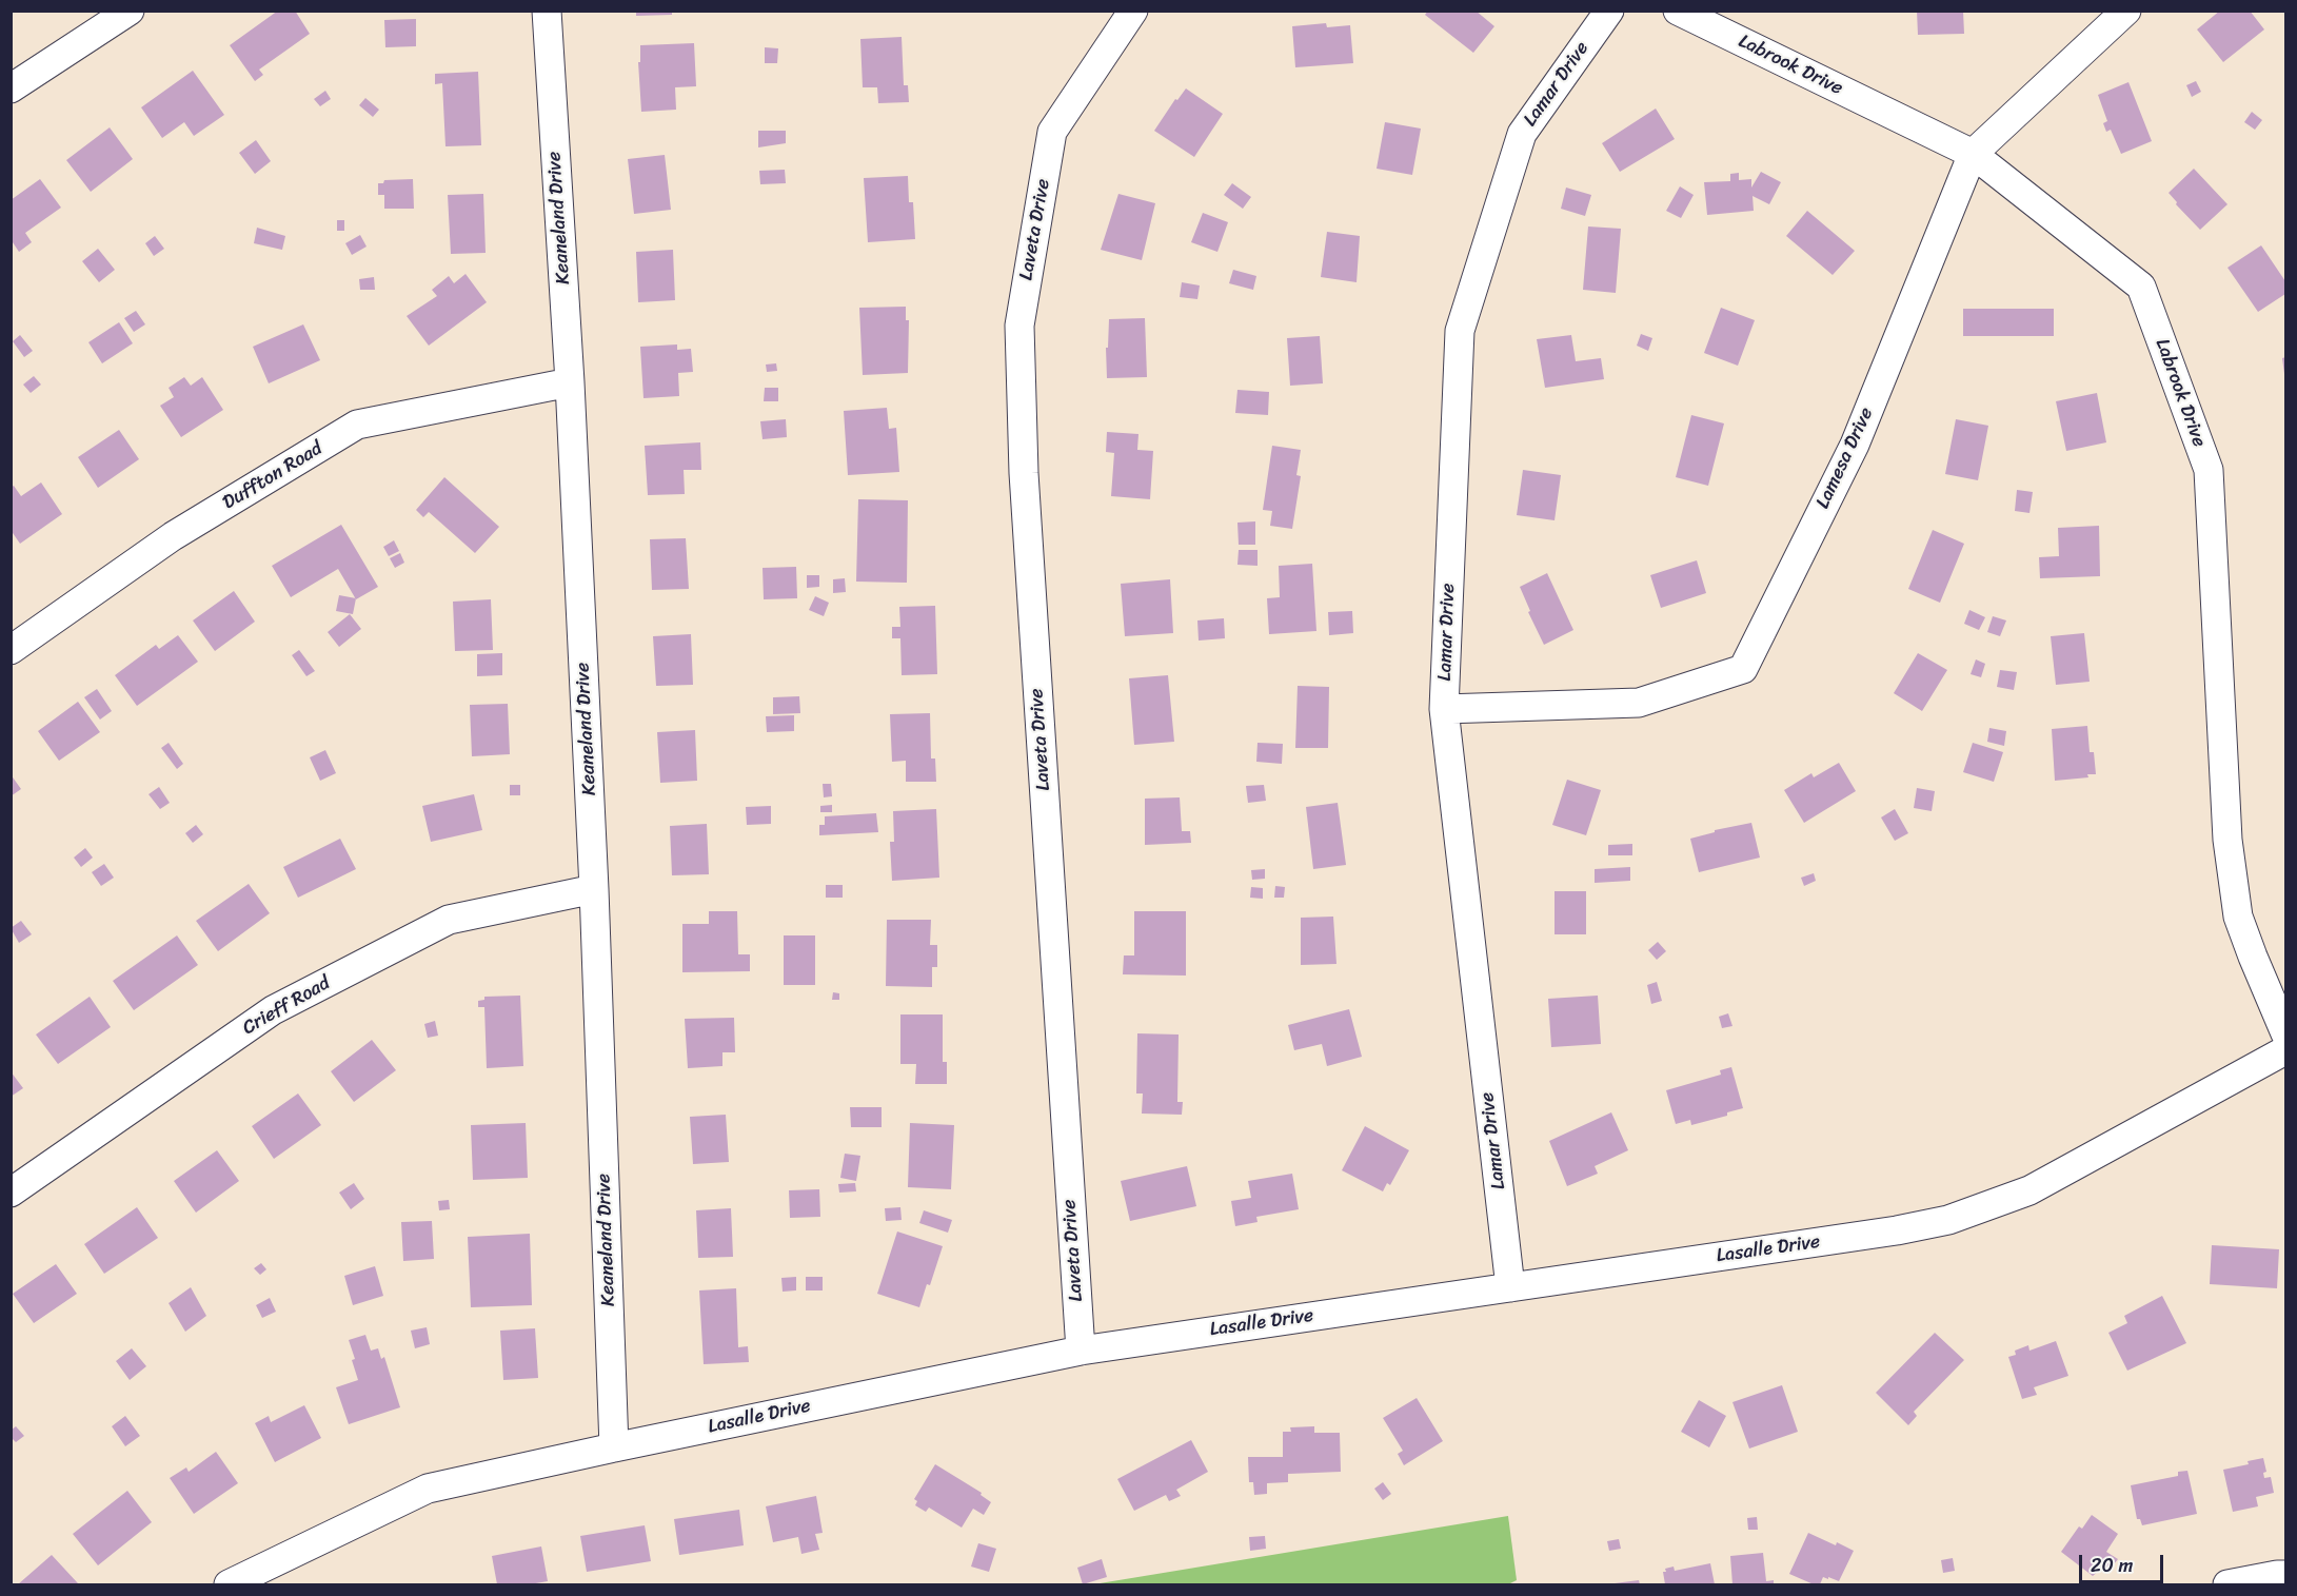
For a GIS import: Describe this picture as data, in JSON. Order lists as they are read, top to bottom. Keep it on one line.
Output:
{"streets":{"street":["Labrook Drive","Lamar Drive","Keaneland Drive","Laveta Drive","Lamesa Drive","Duffton Road","Crieff Road","Lasalle Drive"]},"crossings":[["Labrook Drive","Lamesa Drive"],["Lamar Drive","Lamesa Drive"],["Lamar Drive","Lasalle Drive"],["Keaneland Drive","Duffton Road"],["Keaneland Drive","Crieff Road"],["Keaneland Drive","Lasalle Drive"],["Laveta Drive","Lasalle Drive"]],"scale_bar":"20 m"}
